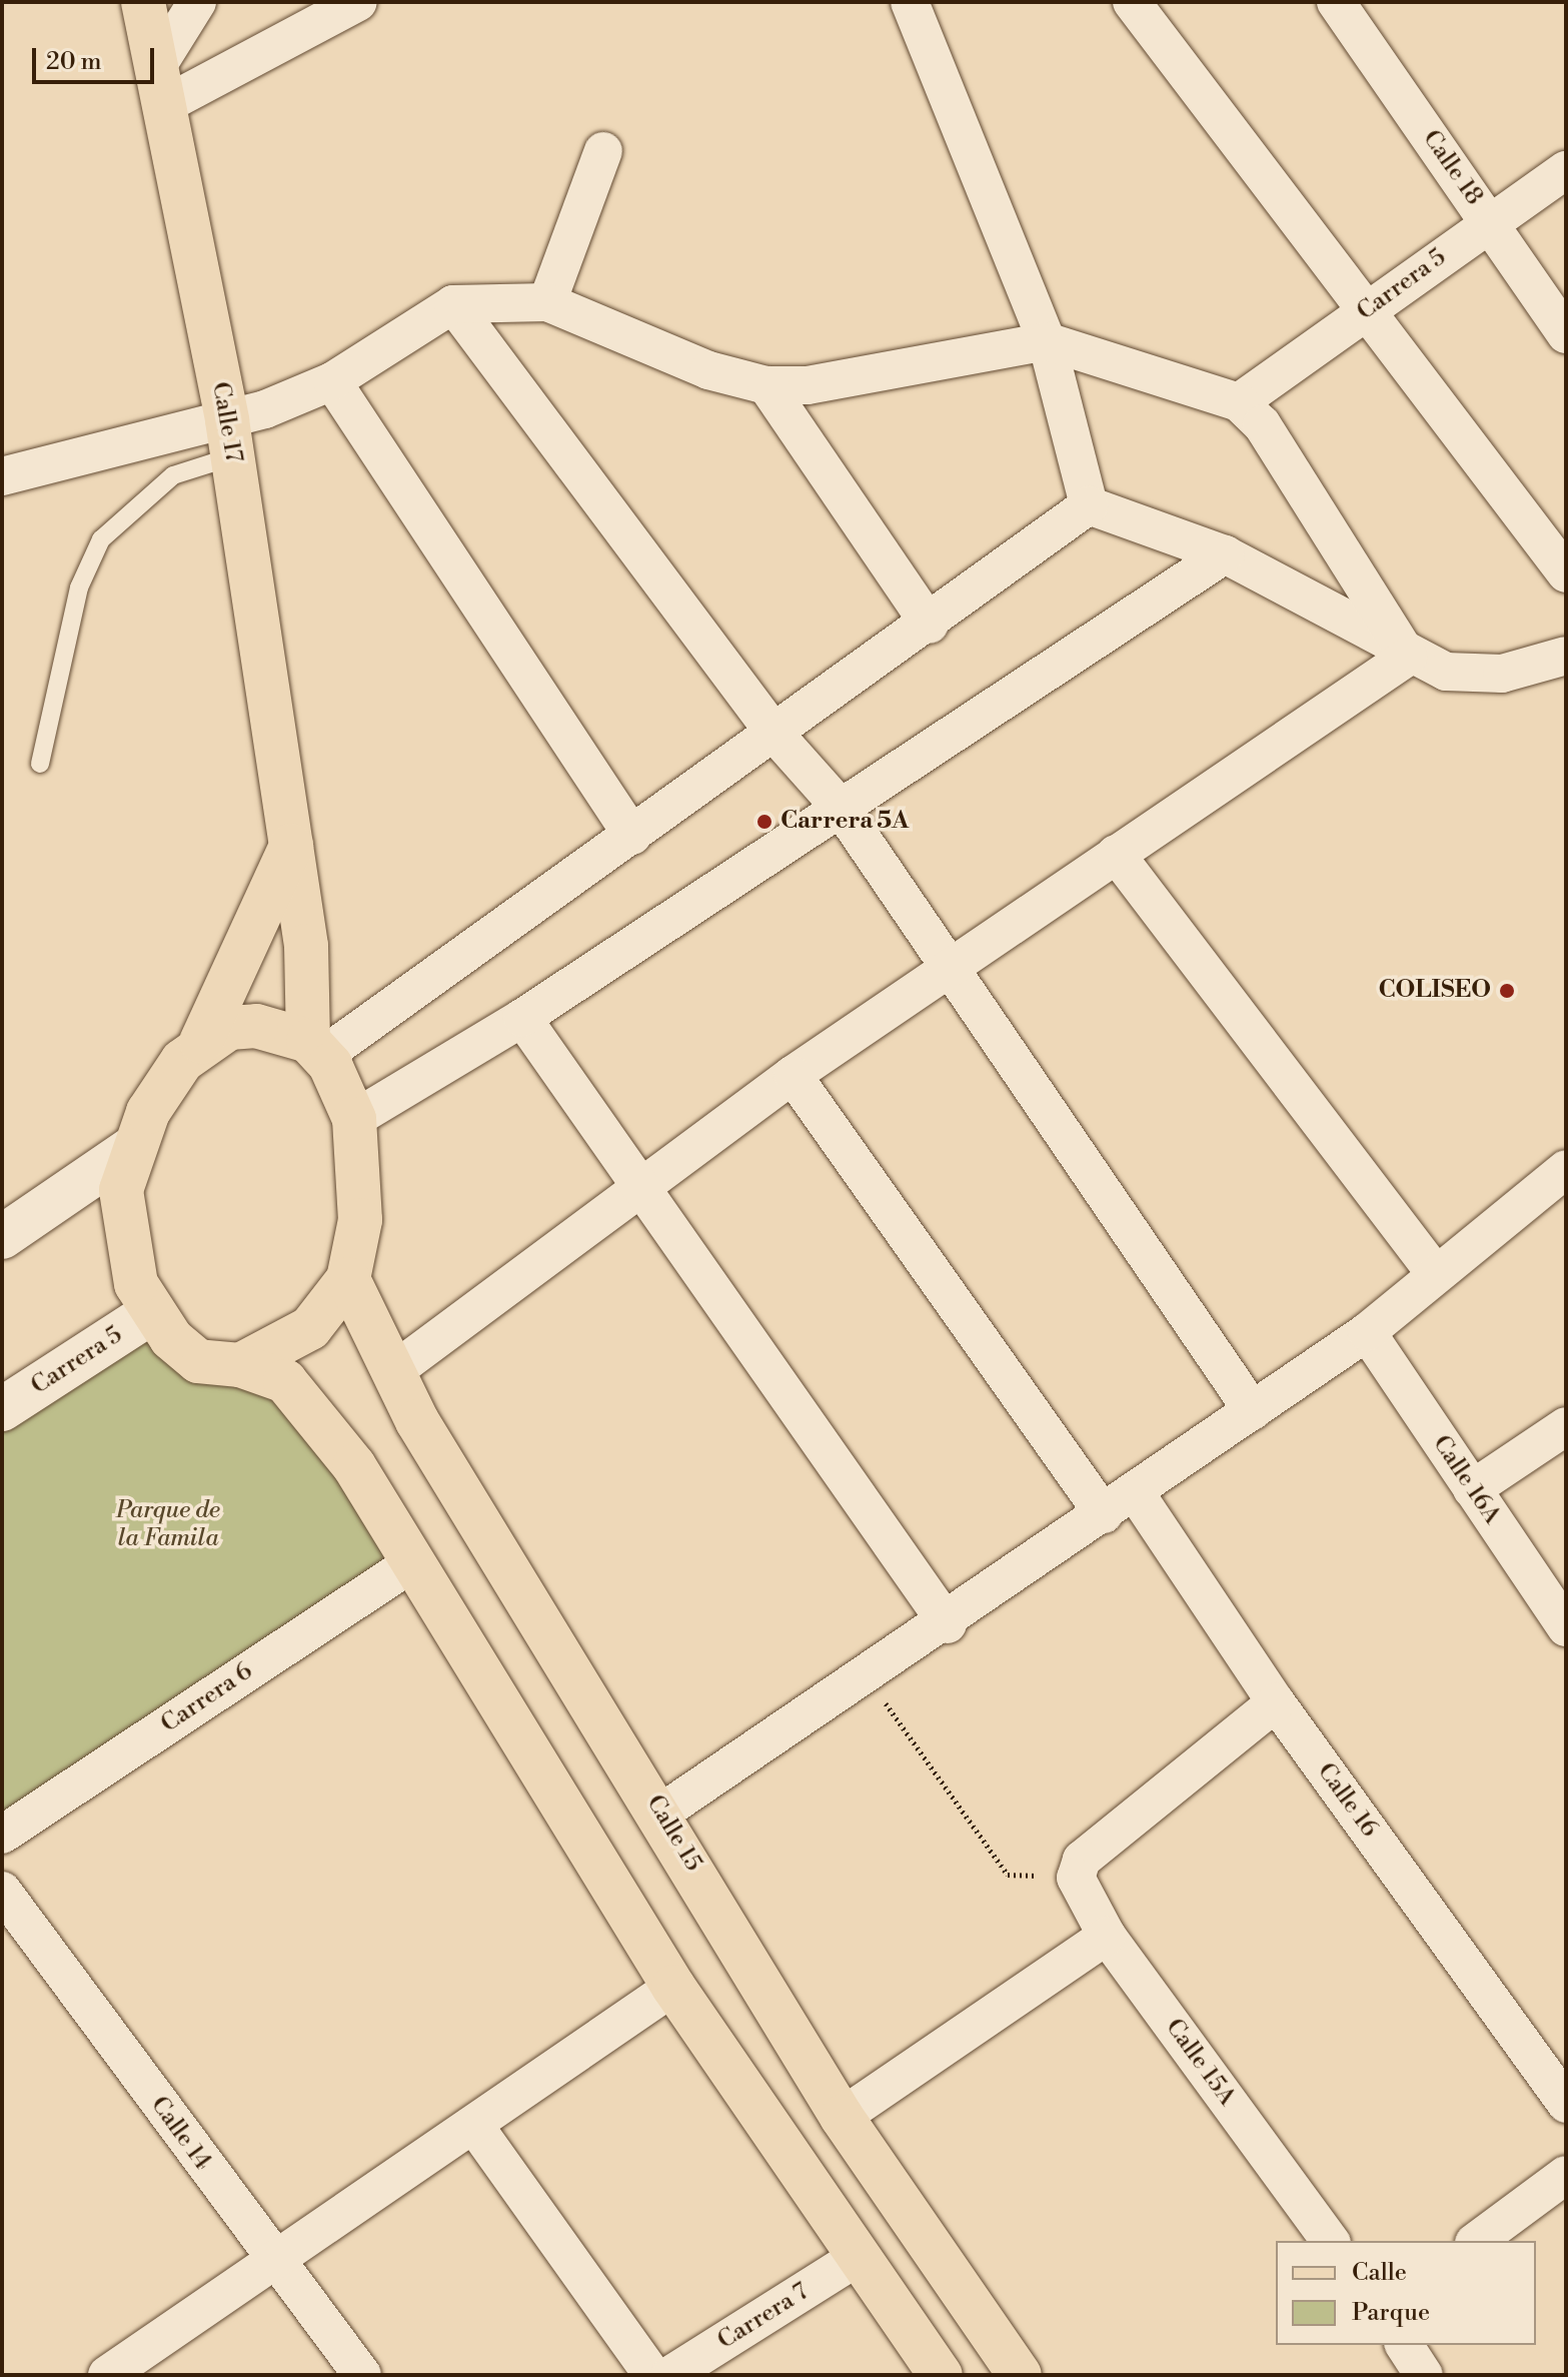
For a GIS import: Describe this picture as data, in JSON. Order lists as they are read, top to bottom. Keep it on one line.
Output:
{"streets":{"main road":["Carrera 5","Calle 17","Calle 15"],"street":["Calle 18","Calle 16A","Carrera 6","Calle 16","Calle 15A","Calle 14","Carrera 7"]},"crossings":[["Calle 18","Carrera 5"]],"parks":["Parque de la Famila"],"places":["Carrera 5A","COLISEO"],"legend":["Calle","Parque"],"scale_bar":"20 m"}
